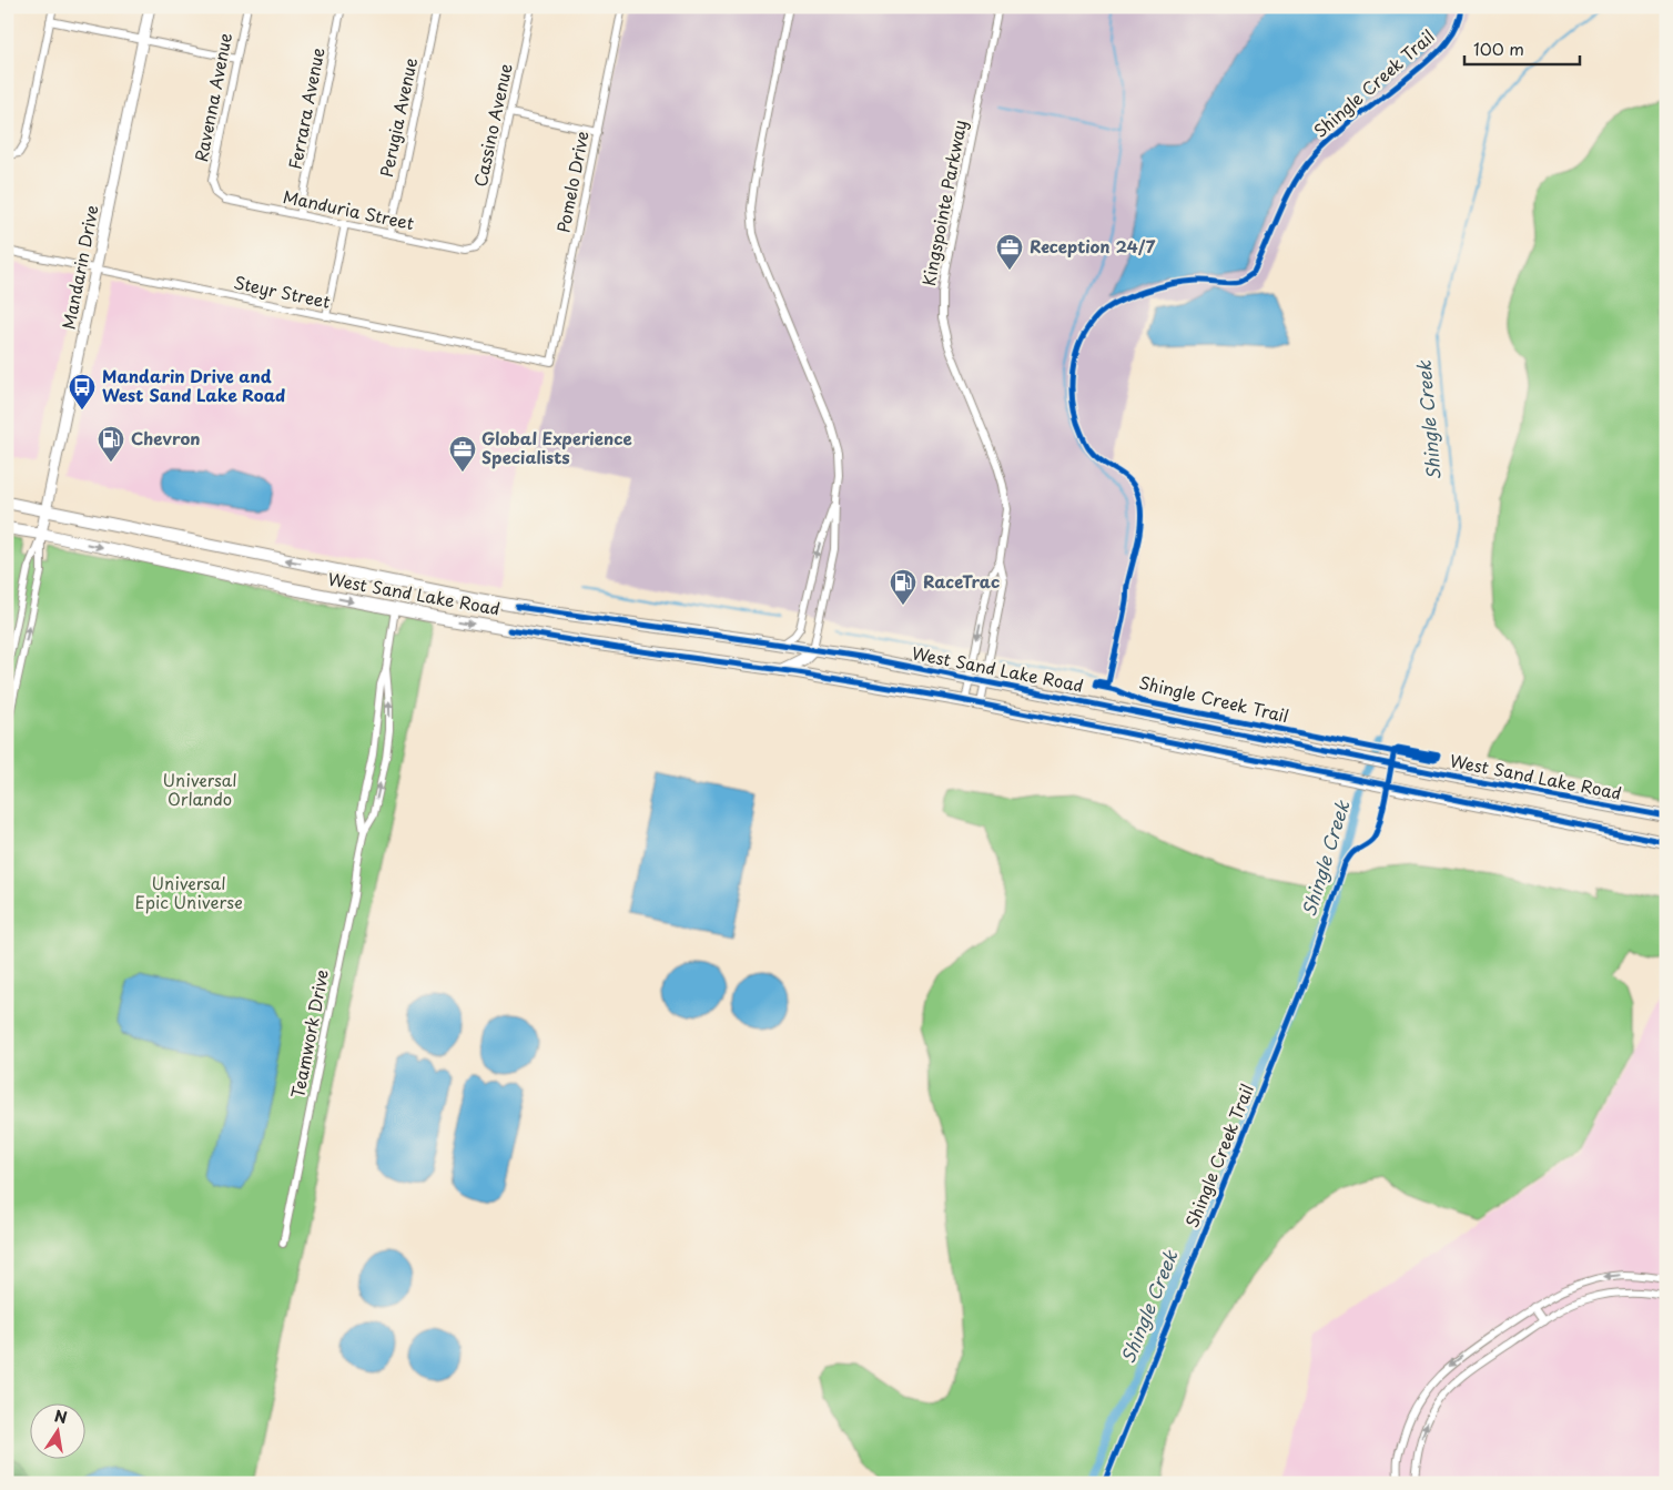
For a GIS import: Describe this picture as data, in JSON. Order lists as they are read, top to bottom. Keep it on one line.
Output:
{"streets":{"main road":["West Sand Lake Road"],"street":["Ravenna Avenue","Ferrara Avenue","Perugia Avenue","Cassino Avenue","Pomelo Drive","Kingspointe Parkway","Manduria Street","Mandarin Drive","Steyr Street","Teamwork Drive"],"cycle path":["Shingle Creek Trail"]},"crossings":[["Ravenna Avenue","Manduria Street"],["Ferrara Avenue","Manduria Street"],["Perugia Avenue","Manduria Street"],["Cassino Avenue","Manduria Street"],["Pomelo Drive","Steyr Street"],["Kingspointe Parkway","West Sand Lake Road"],["Mandarin Drive","Steyr Street"],["Mandarin Drive","West Sand Lake Road"],["West Sand Lake Road","Teamwork Drive"]],"water":["Shingle Creek"],"parks":["Universal Orlando","Universal Epic Universe"],"places":{"office":["Reception 24/7","Global Experience Specialists"],"bus stop":["Mandarin Drive and West Sand Lake Road"],"fuel station":["Chevron","RaceTrac"]},"scale_bar":"100 m","north":"top"}
